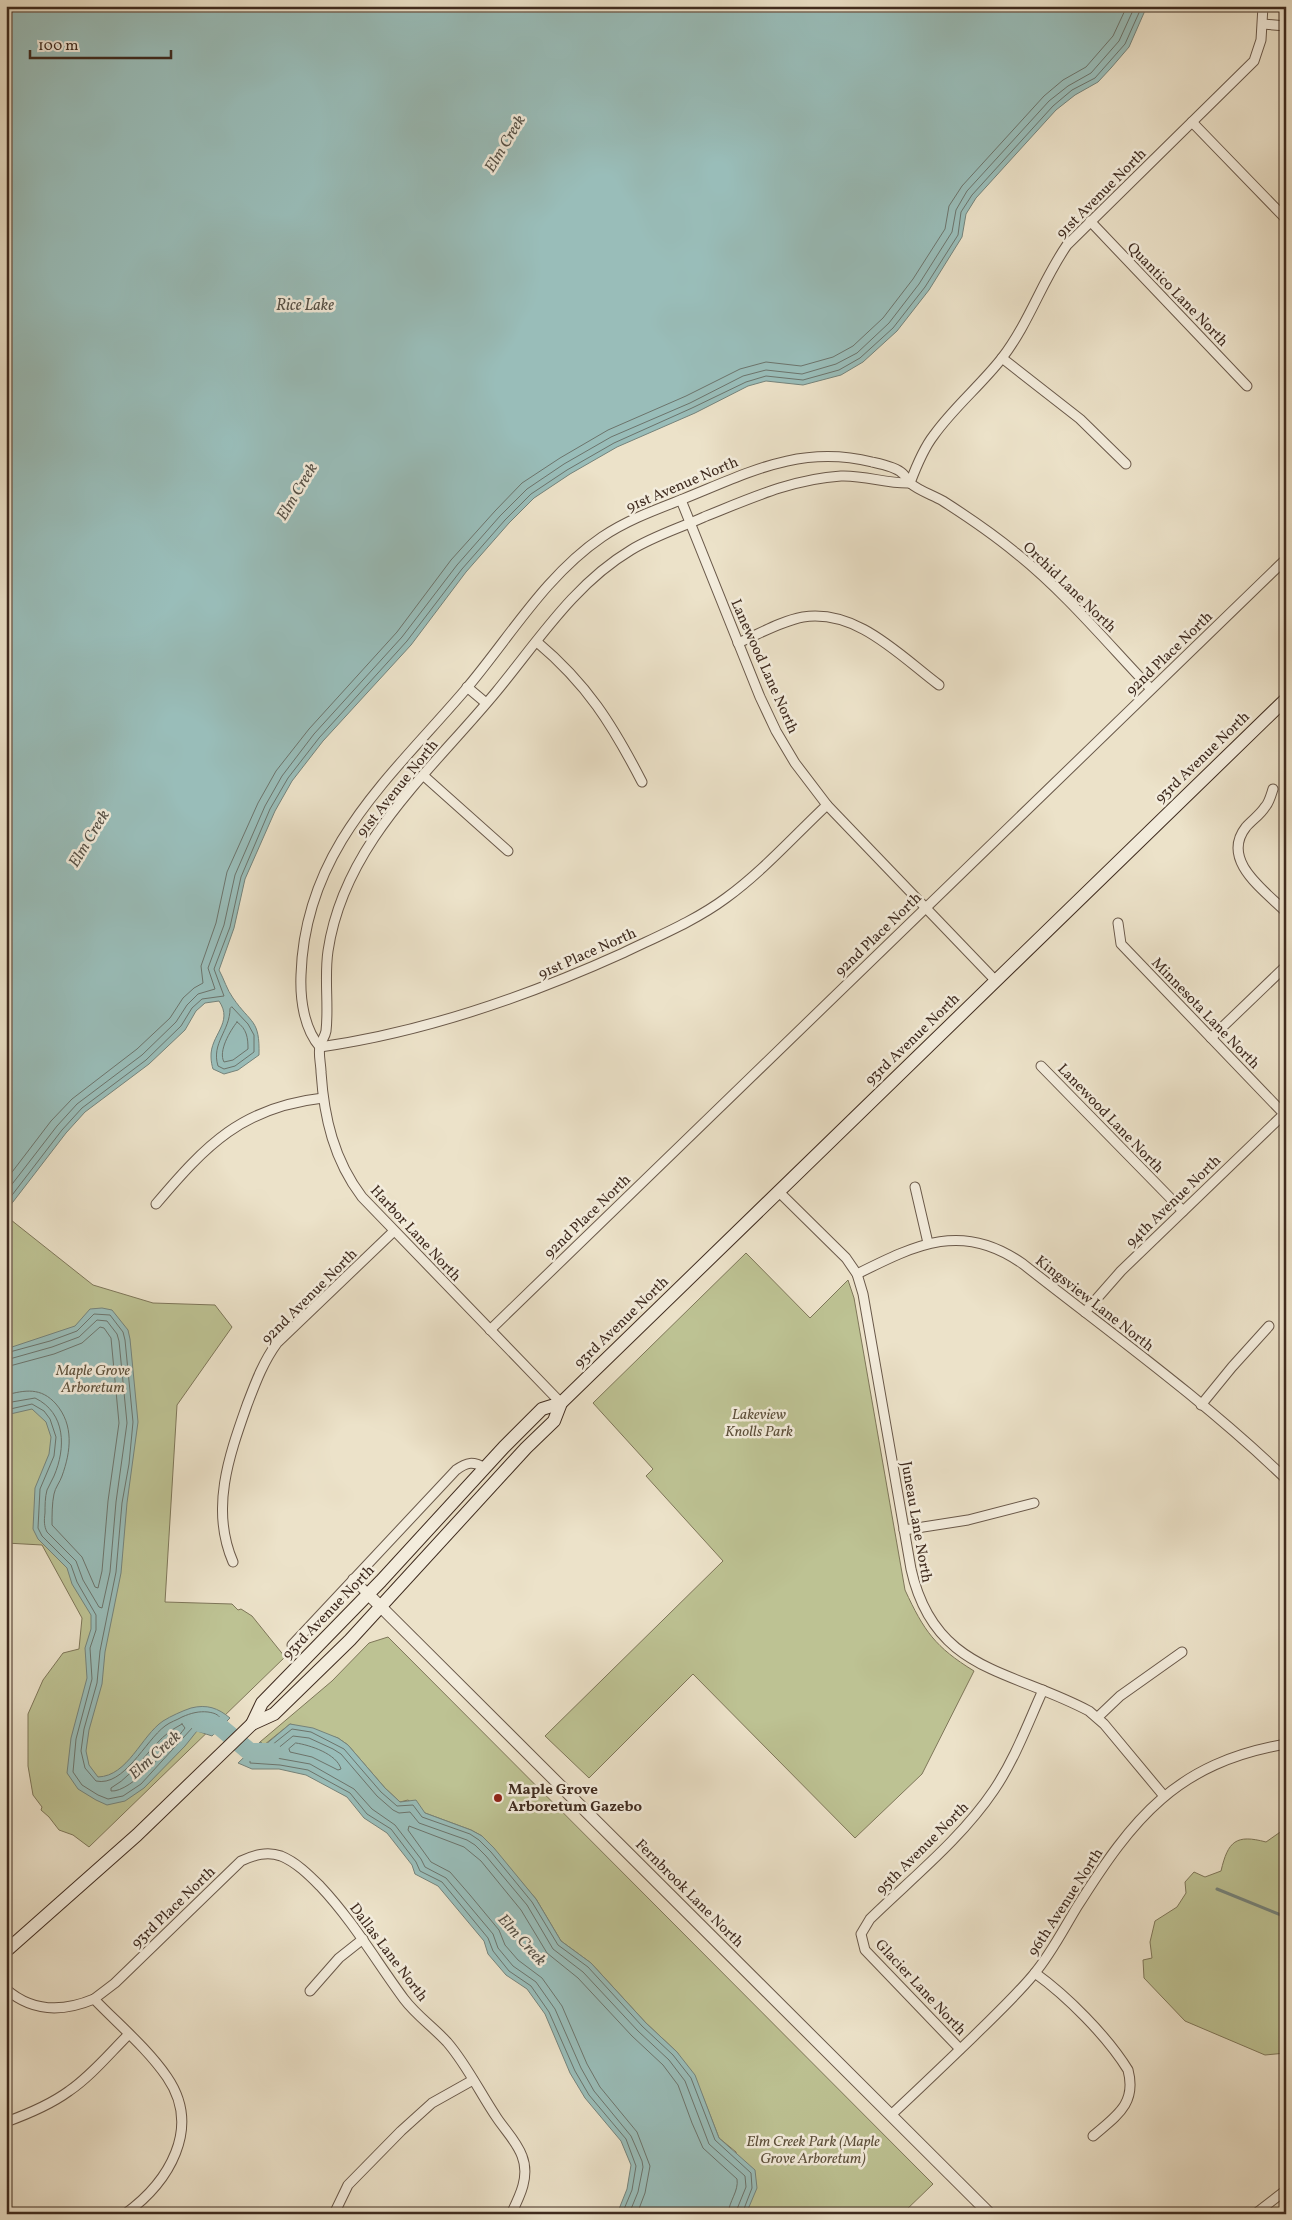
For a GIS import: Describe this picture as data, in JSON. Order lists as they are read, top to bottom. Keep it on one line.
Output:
{"streets":{"main road":["93rd Avenue North"],"street":["91st Avenue North","Quantico Lane North","Orchid Lane North","92nd Place North","Lanewood Lane North","91st Place North","Minnesota Lane North","94th Avenue North","Harbor Lane North","92nd Avenue North","Kingsview Lane North","Juneau Lane North","95th Avenue North","Fernbrook Lane North","96th Avenue North","93rd Place North","Dallas Lane North","Glacier Lane North"]},"crossings":[["91st Avenue North","Quantico Lane North"],["91st Avenue North","Orchid Lane North"],["91st Avenue North","Lanewood Lane North"],["91st Avenue North","91st Place North"],["91st Avenue North","Harbor Lane North"],["Orchid Lane North","92nd Place North"],["92nd Place North","Lanewood Lane North"],["92nd Place North","Harbor Lane North"],["Lanewood Lane North","93rd Avenue North"],["Lanewood Lane North","91st Place North"],["Lanewood Lane North","94th Avenue North"],["93rd Avenue North","Harbor Lane North"],["93rd Avenue North","Juneau Lane North"],["93rd Avenue North","Fernbrook Lane North"],["91st Place North","Harbor Lane North"],["Minnesota Lane North","94th Avenue North"],["94th Avenue North","Kingsview Lane North"],["Harbor Lane North","92nd Avenue North"],["Kingsview Lane North","Juneau Lane North"],["Juneau Lane North","95th Avenue North"],["Juneau Lane North","96th Avenue North"],["95th Avenue North","Glacier Lane North"],["Fernbrook Lane North","96th Avenue North"],["96th Avenue North","Glacier Lane North"],["93rd Place North","Dallas Lane North"]],"water":["Elm Creek","Rice Lake"],"parks":["Maple Grove Arboretum","Lakeview Knolls Park","Elm Creek Park (Maple Grove Arboretum)"],"places":["Maple Grove Arboretum Gazebo"],"scale_bar":"100 m"}
